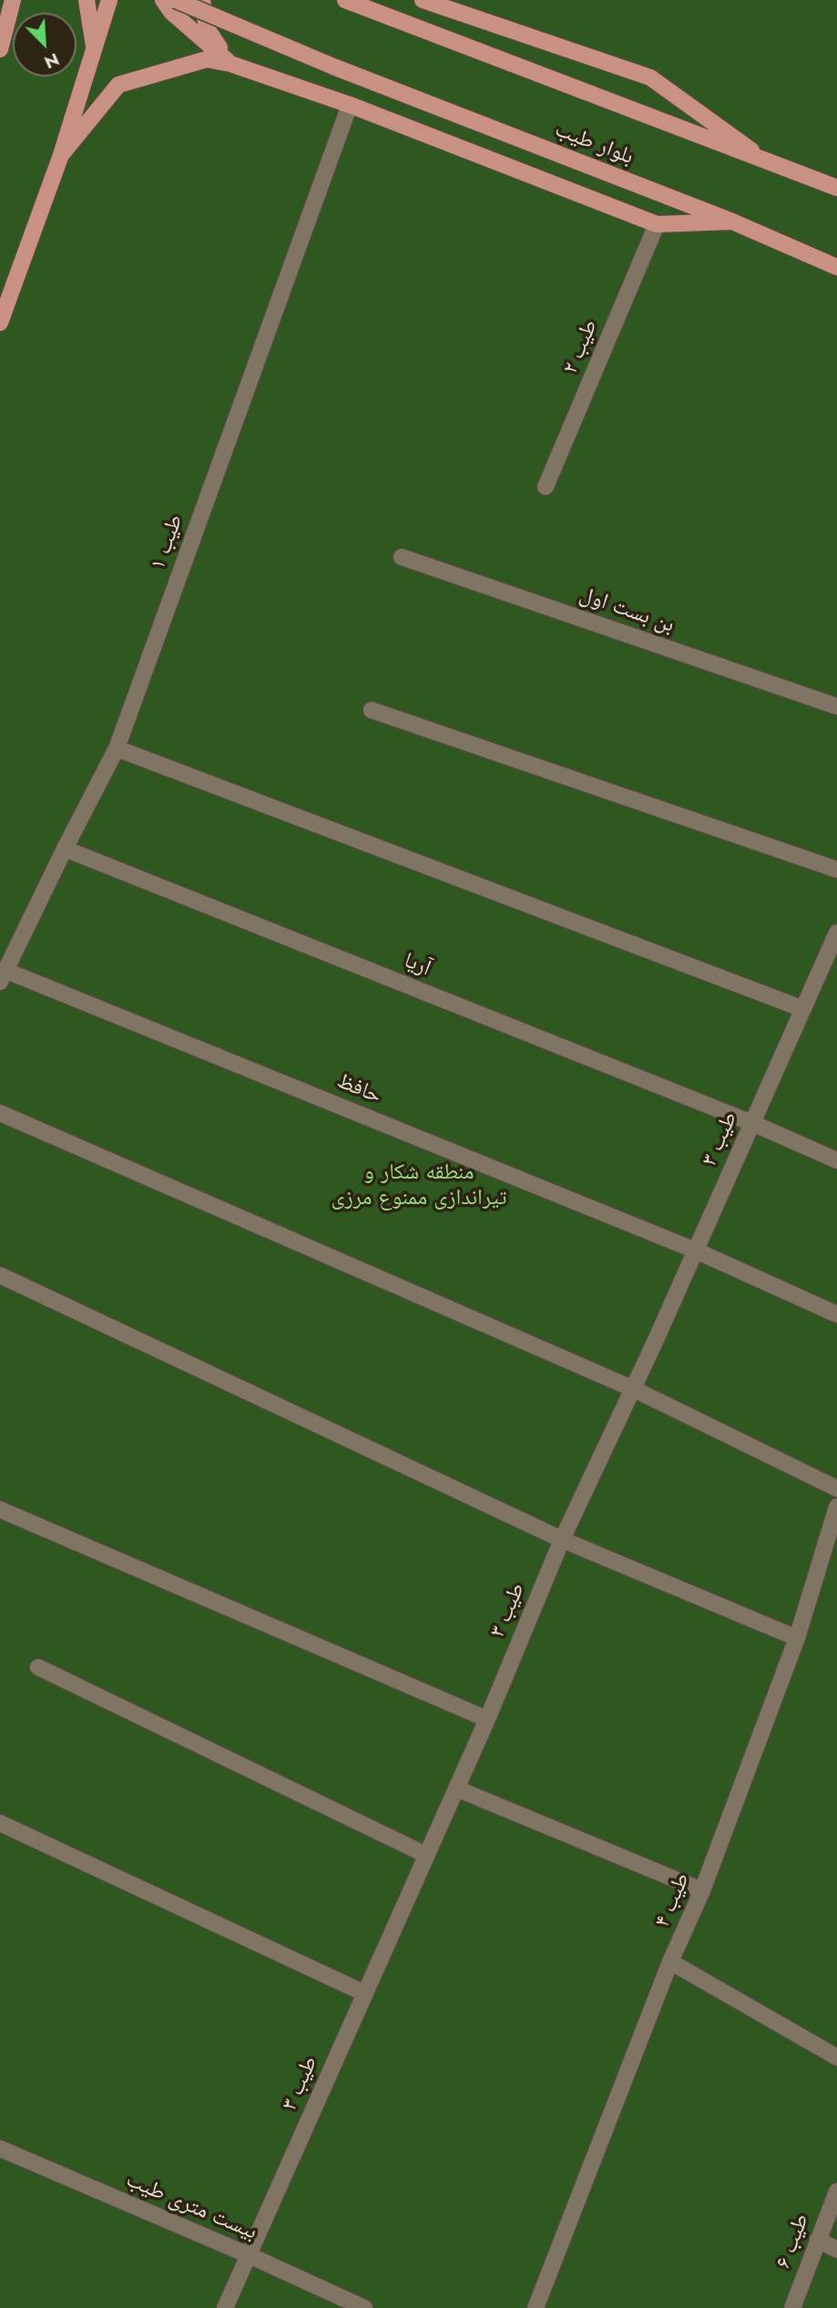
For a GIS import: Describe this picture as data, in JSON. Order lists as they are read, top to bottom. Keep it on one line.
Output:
{"streets":{"main road":["بلوار طیب"],"street":["طیب ۲","طیب ۱","بن بست اول","آریا","حافظ","طیب ۳","طیب ۴","بیست متری طیب","طیب ۶"]},"crossings":[["طیب ۱","آریا"],["طیب ۱","حافظ"],["آریا","طیب ۳"],["حافظ","طیب ۳"],["طیب ۳","بیست متری طیب"]],"parks":["منطقه شکار و تیراندازی ممنوع مرزی"],"north":"bottom right"}
